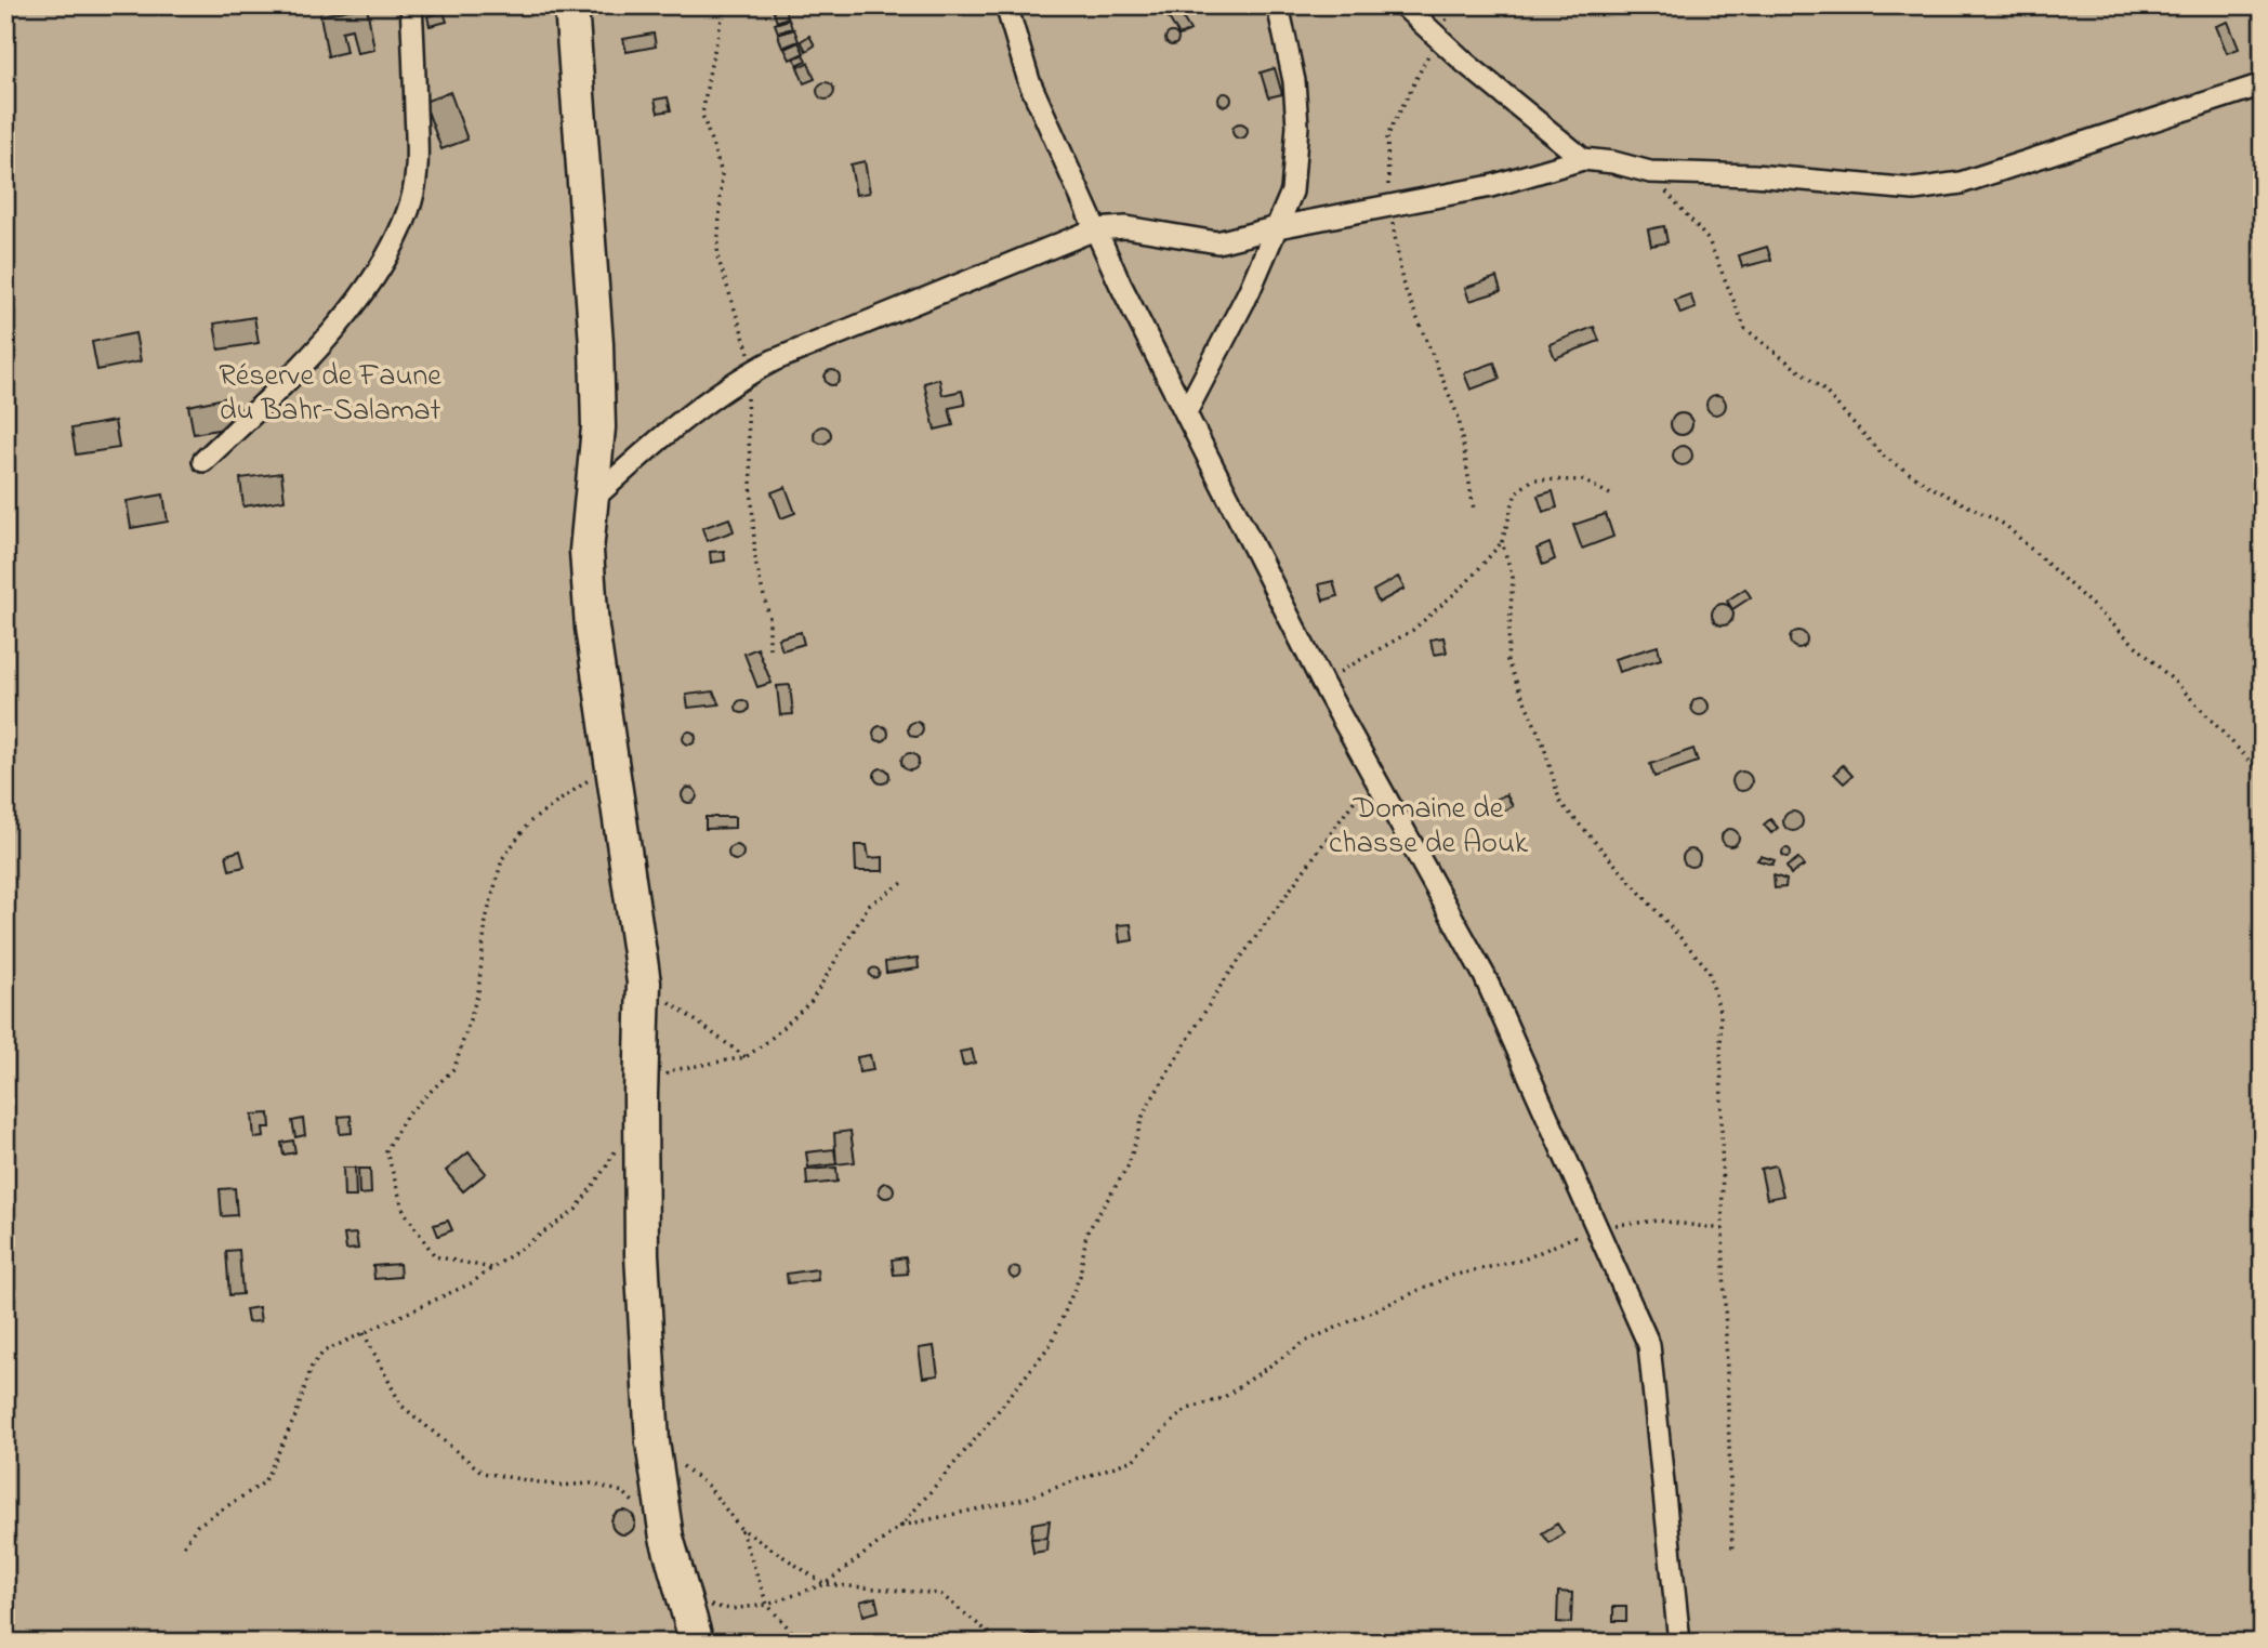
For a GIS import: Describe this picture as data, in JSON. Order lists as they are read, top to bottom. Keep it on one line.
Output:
{"parks":["Réserve de Faune du Bahr-Salamat","Domaine de chasse de Aouk"]}
